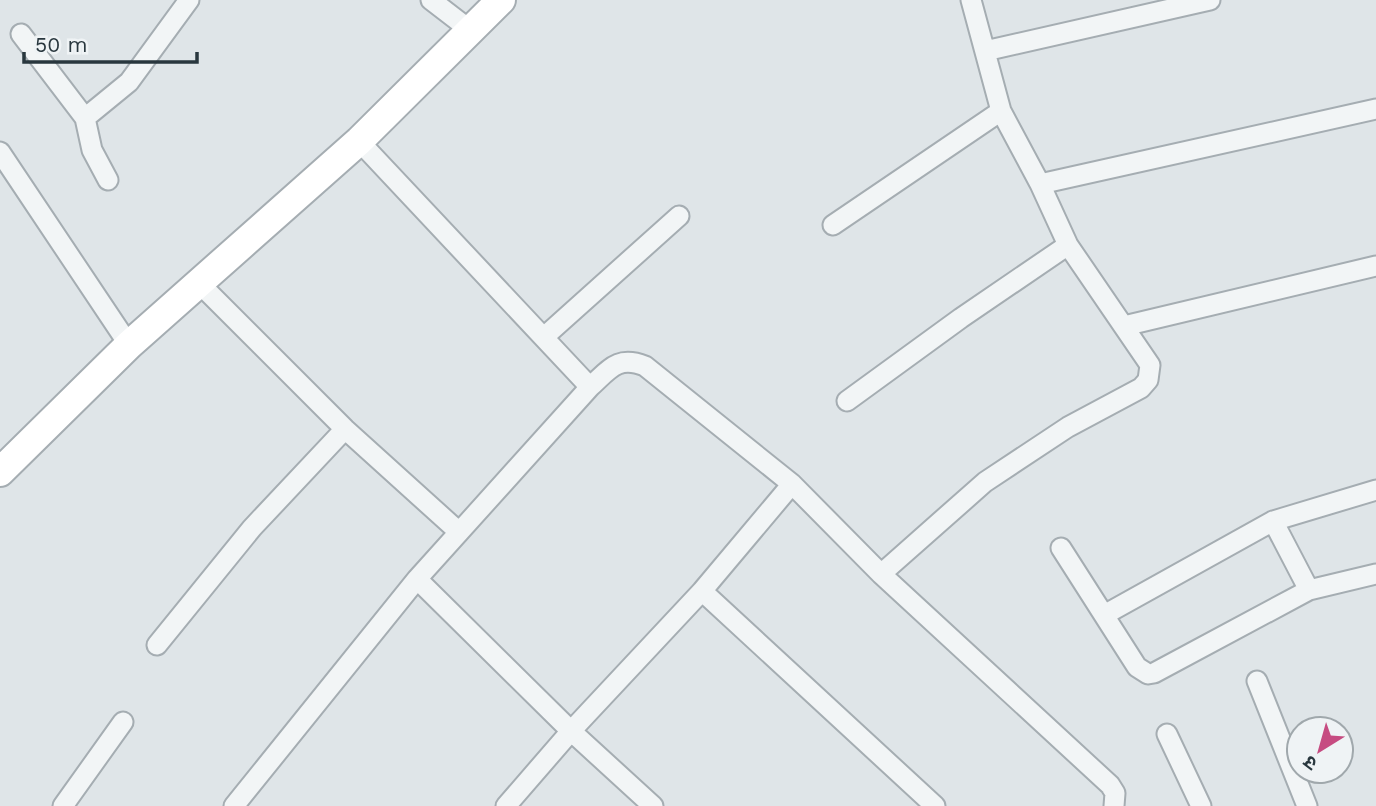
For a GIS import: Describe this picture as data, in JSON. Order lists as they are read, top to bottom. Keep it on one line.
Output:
{"scale_bar":"50 m","north":"bottom left"}
